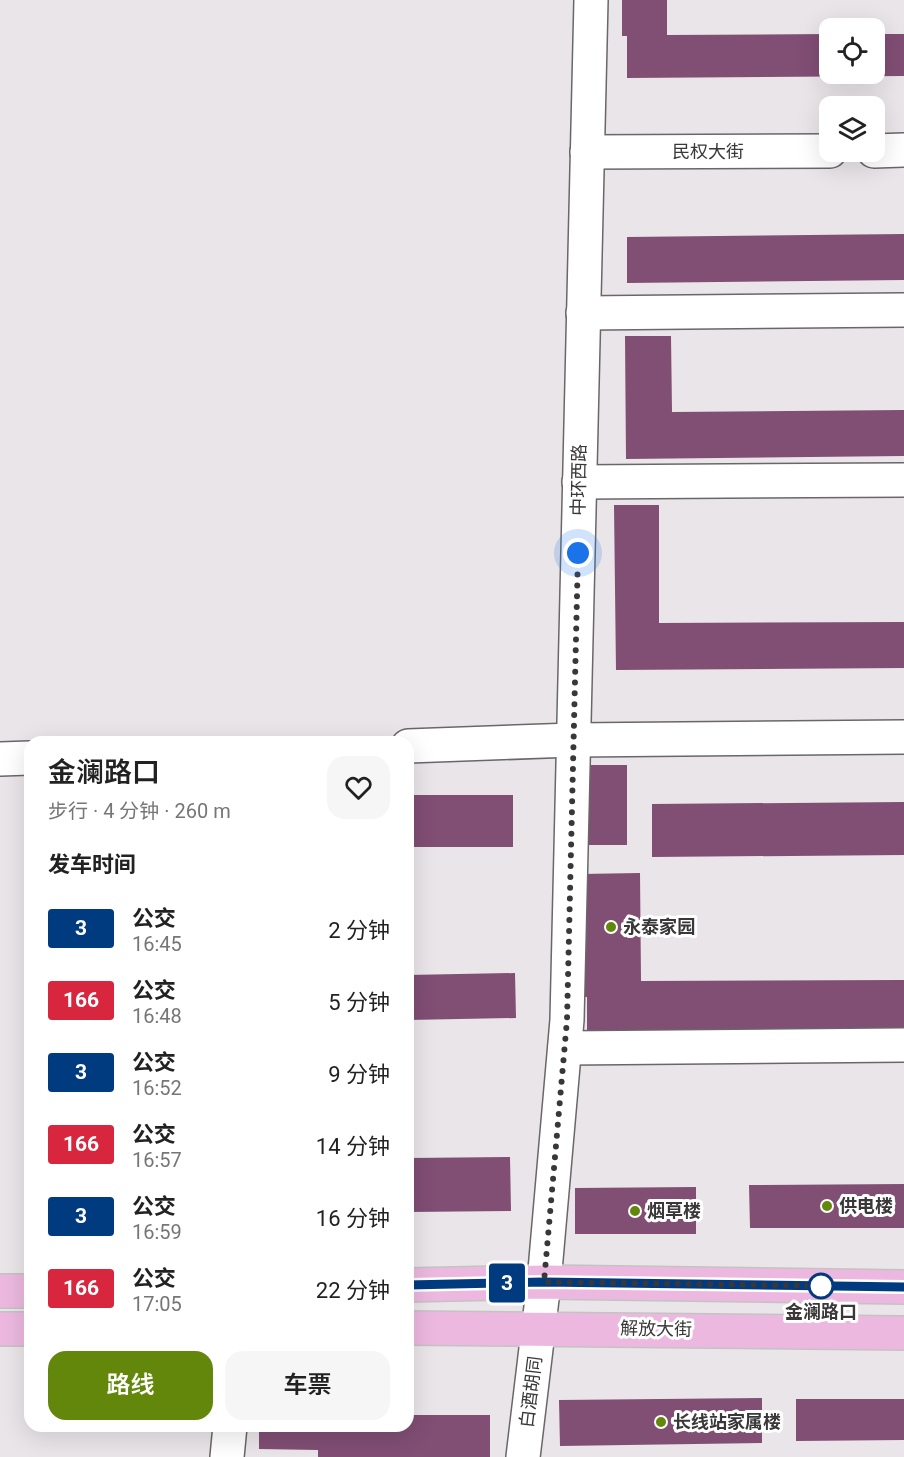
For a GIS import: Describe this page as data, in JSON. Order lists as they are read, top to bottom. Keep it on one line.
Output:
{"streets":{"main road":["解放大街"],"street":["民权大街","中环西路","白酒胡同"]},"crossings":[["民权大街","中环西路"],["中环西路","白酒胡同"],["解放大街","白酒胡同"]],"places":["永泰家园","供电楼","烟草楼","金澜路口","长线站家属楼"],"lines":["bus line 3"],"page":{"on_map":"3","heading":[["金澜路口","步行 · 4 分钟 · 260 m"],"发车时间"],"list":[{"mark":"3","name":"公交","note":"16:45","value":"2 分钟"},{"mark":"166","name":"公交","note":"16:48","value":"5 分钟"},{"mark":"3","name":"公交","note":"16:52","value":"9 分钟"},{"mark":"166","name":"公交","note":"16:57","value":"14 分钟"},{"mark":"3","name":"公交","note":"16:59","value":"16 分钟"},{"mark":"166","name":"公交","note":"17:05","value":"22 分钟"}],"buttons":["路线","车票"]}}
